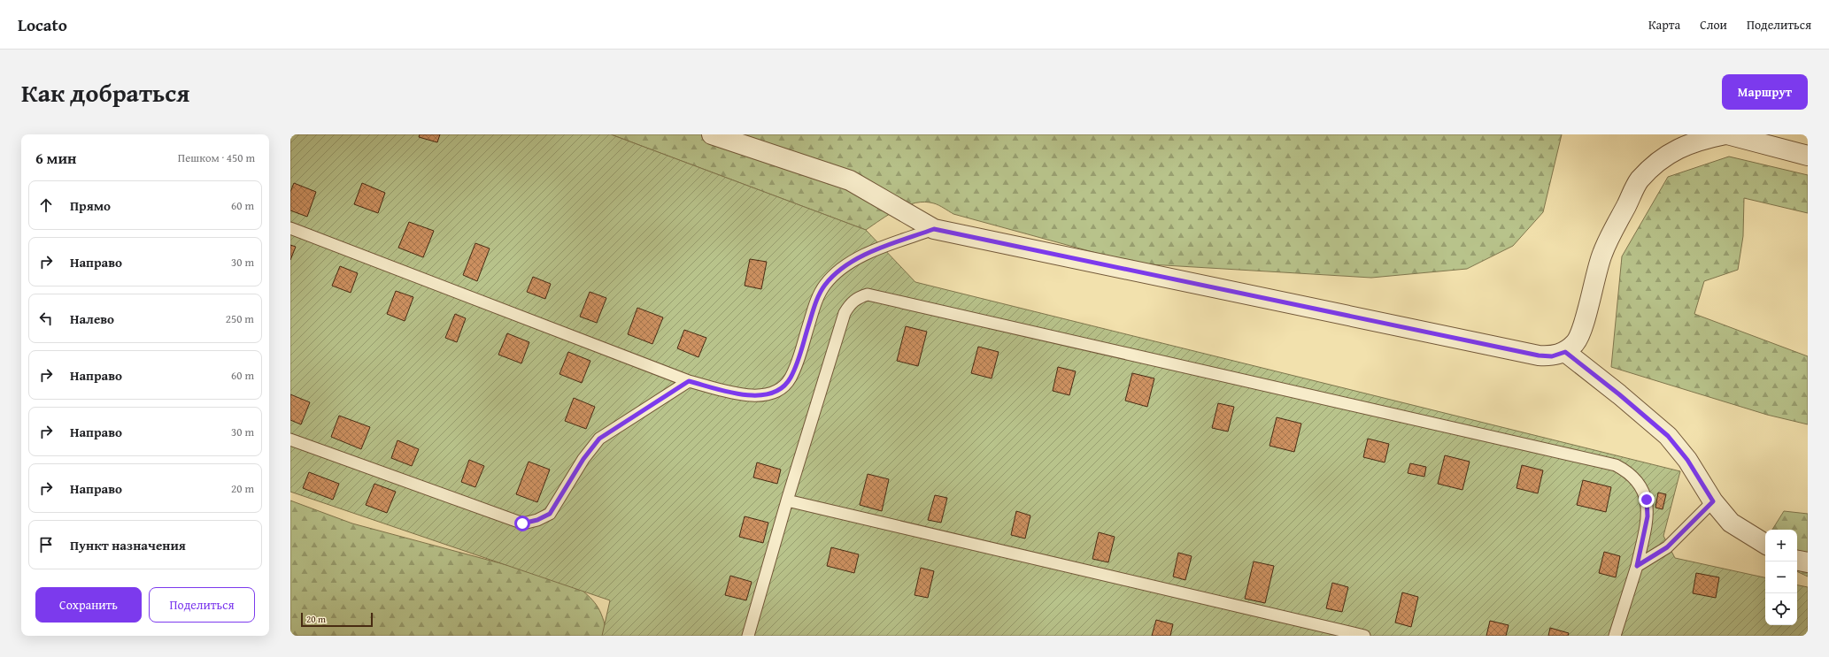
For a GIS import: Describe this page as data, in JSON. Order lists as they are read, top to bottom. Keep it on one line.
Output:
{"scale_bar":"20 m","page":{"header":"Locato","nav":["Карта","Слои","Поделиться"],"title":"Как добраться","buttons":["Маршрут",["Сохранить","Поделиться"]],"heading":["6 мин","Пешком · 450 m"],"list":[["Прямо","60 m"],["Направо","30 m"],["Налево","250 m"],["Направо","60 m"],["Направо","30 m"],["Направо","20 m"],"Пункт назначения"],"map_buttons":["+","−"],"scale":"20 m"}}
